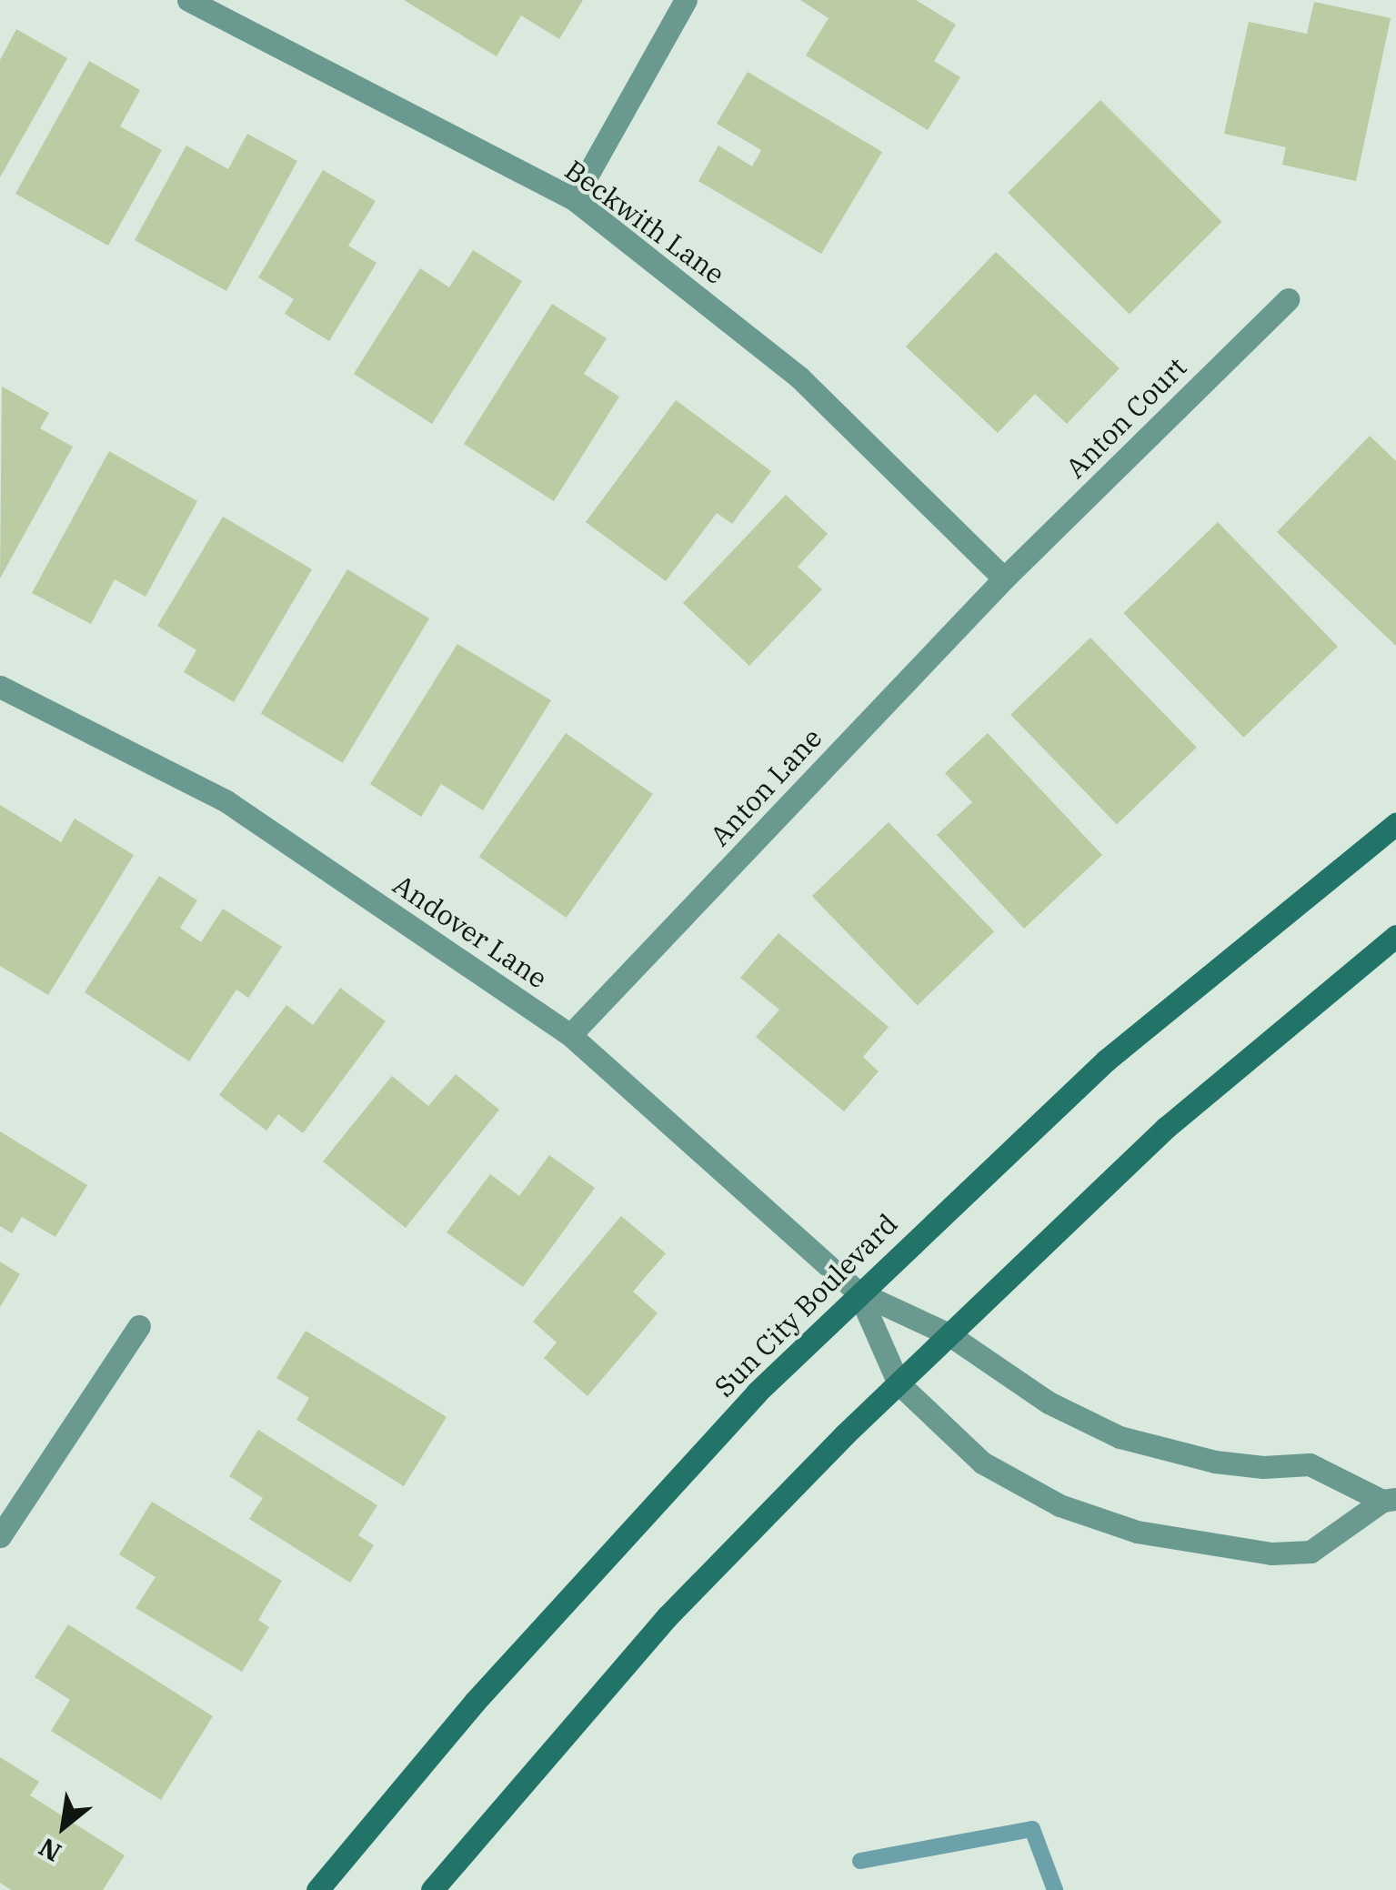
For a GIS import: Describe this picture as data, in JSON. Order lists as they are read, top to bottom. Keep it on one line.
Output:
{"streets":{"street":["Beckwith Lane","Anton Court","Anton Lane","Andover Lane","Sun City Boulevard"]},"crossings":[["Beckwith Lane","Anton Court"],["Beckwith Lane","Anton Lane"],["Anton Court","Anton Lane"],["Anton Lane","Andover Lane"],["Andover Lane","Sun City Boulevard"]],"north":"bottom left"}
